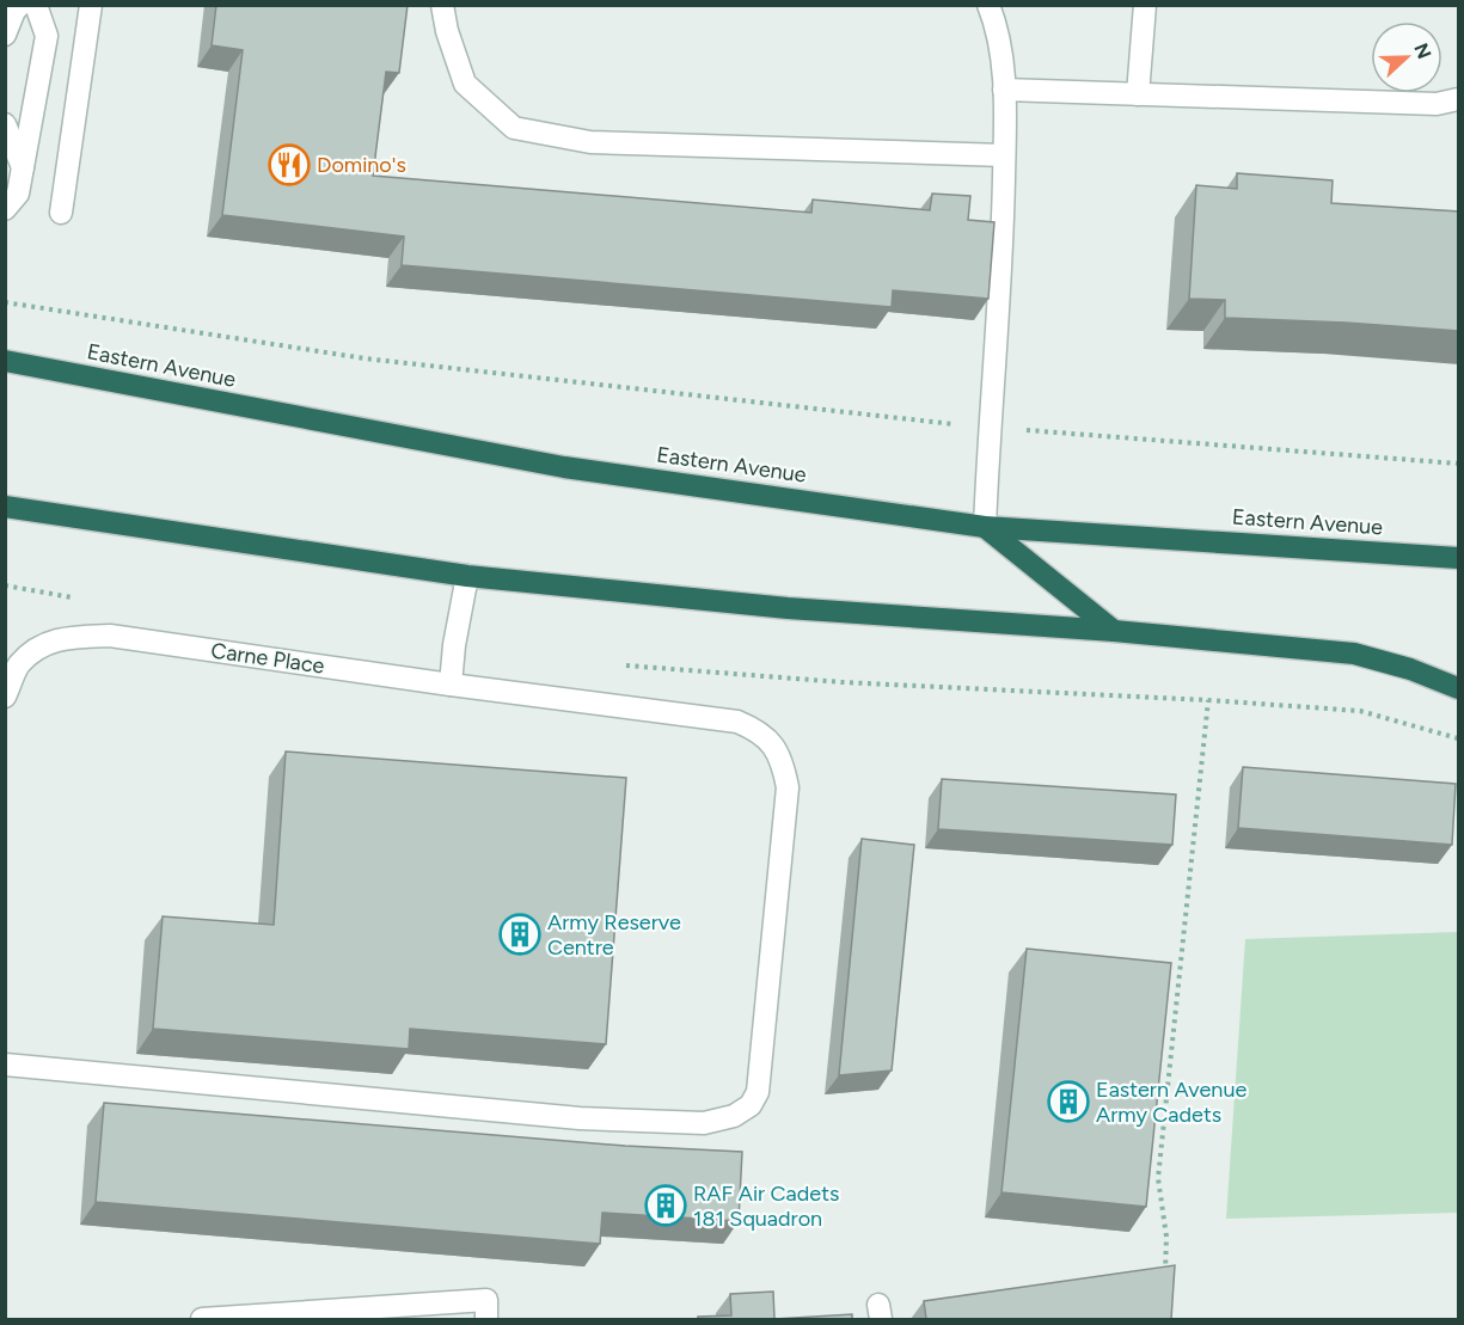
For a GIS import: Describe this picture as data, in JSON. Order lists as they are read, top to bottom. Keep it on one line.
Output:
{"streets":{"highway":["Eastern Avenue"],"street":["Carne Place"]},"places":{"restaurant":["Domino's"],"building":["Army Reserve Centre","Eastern Avenue Army Cadets","RAF Air Cadets 181 Squadron"]},"north":"right"}
